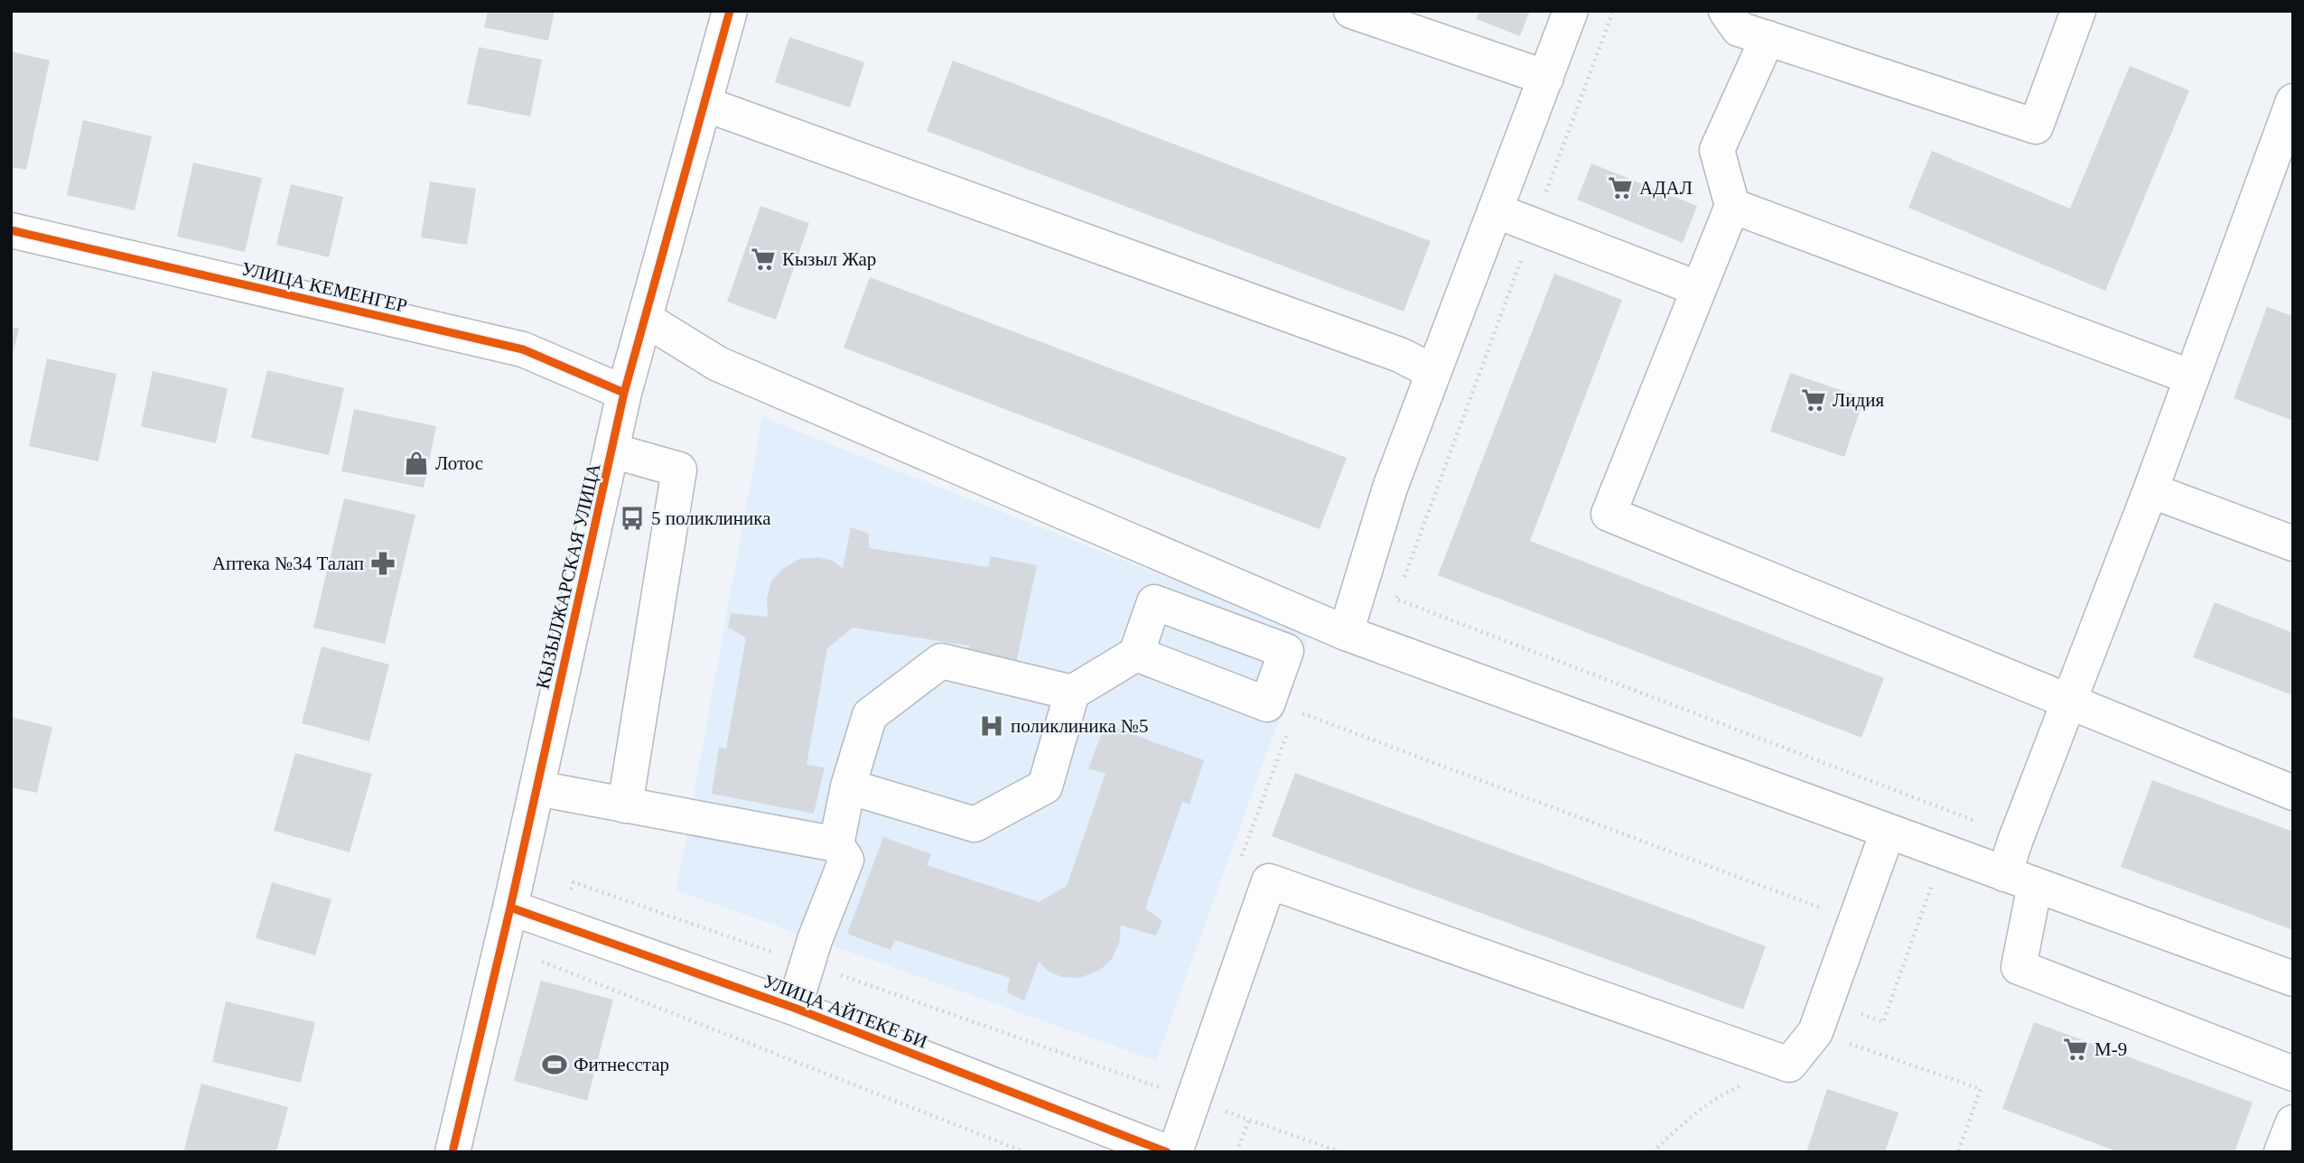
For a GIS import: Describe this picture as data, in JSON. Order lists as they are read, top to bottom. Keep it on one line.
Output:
{"streets":{"street":["УЛИЦА КЕМЕНГЕР","КЫЗЫЛЖАРСКАЯ УЛИЦА","УЛИЦА АЙТЕКЕ БИ"]},"crossings":[["УЛИЦА КЕМЕНГЕР","КЫЗЫЛЖАРСКАЯ УЛИЦА"],["КЫЗЫЛЖАРСКАЯ УЛИЦА","УЛИЦА АЙТЕКЕ БИ"]],"places":{"supermarket":["АДАЛ","Кызыл Жар","Лидия","M-9"],"shop":["Лотос"],"bus stop":["5 поликлиника"],"pharmacy":["Аптека №34 Талап"],"hospital":["поликлиника №5"],"sports":["Фитнесстар"]}}
